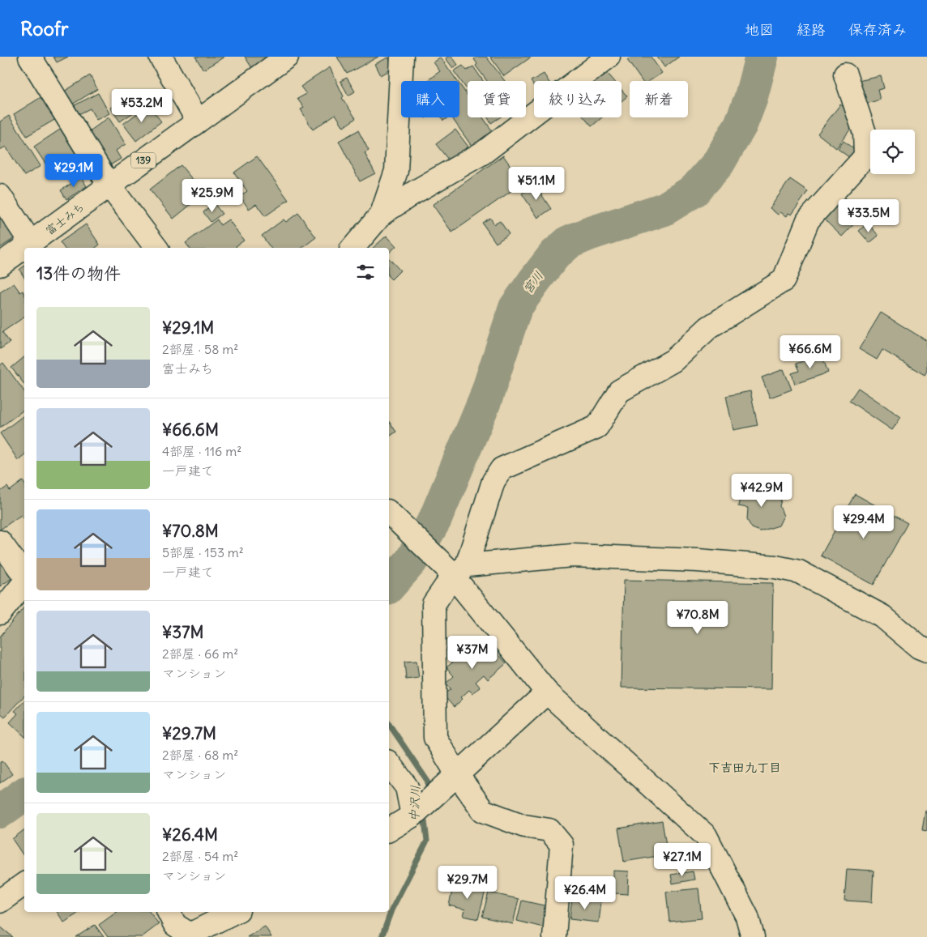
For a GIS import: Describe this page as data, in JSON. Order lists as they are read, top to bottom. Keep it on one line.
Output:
{"streets":{"main road":["139","富士みち"]},"districts":["下吉田九丁目"],"water":["宮川","中沢川"],"page":{"header":"Roofr","nav":["地図","経路","保存済み"],"chip":["購入","賃貸","絞り込み","新着"],"price":["¥53.2M","¥29.1M","¥51.1M","¥25.9M","¥33.5M","¥66.6M","¥42.9M","¥29.4M","¥70.8M","¥37M","¥27.1M","¥29.7M","¥26.4M"],"heading":"13件の物件","list":[{"name":"¥29.1M","note":"2部屋 · 58 m² · 富士みち"},{"name":"¥66.6M","note":"4部屋 · 116 m² · 一戸建て"},{"name":"¥70.8M","note":"5部屋 · 153 m² · 一戸建て"},{"name":"¥37M","note":"2部屋 · 66 m² · マンション"},{"name":"¥29.7M","note":"2部屋 · 68 m² · マンション"},{"name":"¥26.4M","note":"2部屋 · 54 m² · マンション"}]}}
